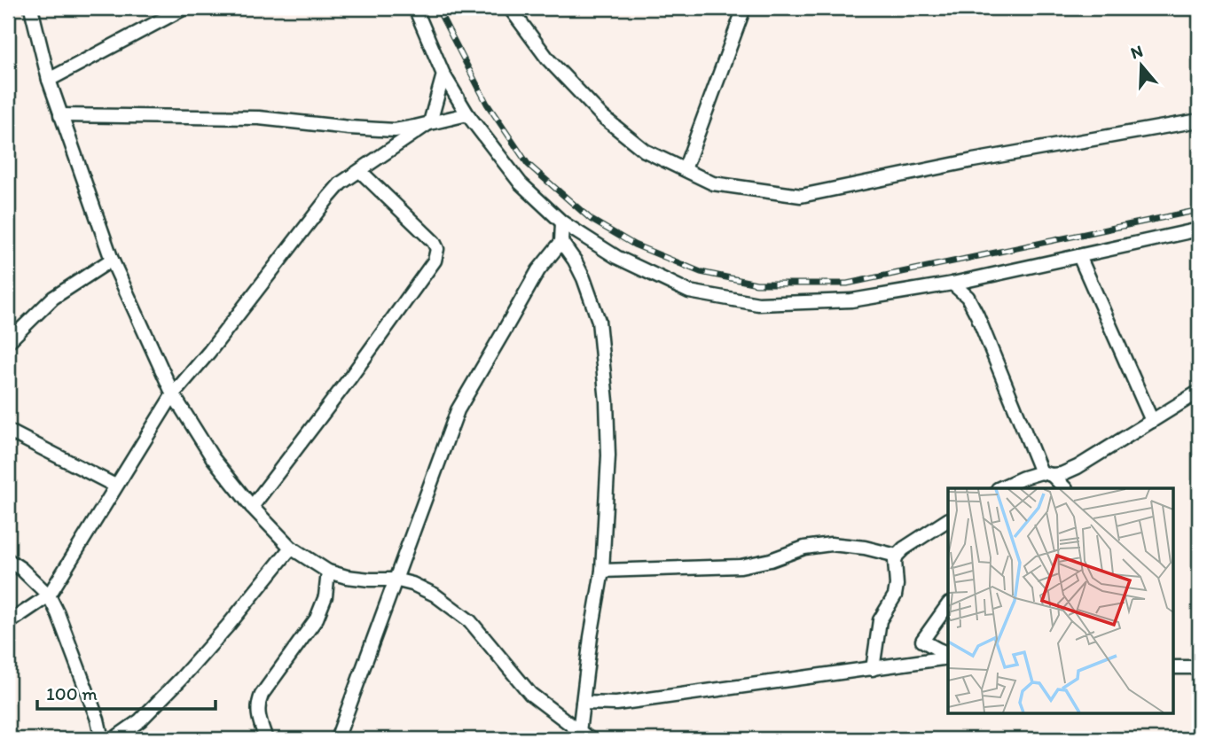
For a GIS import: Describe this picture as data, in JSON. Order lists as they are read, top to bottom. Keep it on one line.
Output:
{"scale_bar":"100 m","north":"top"}
